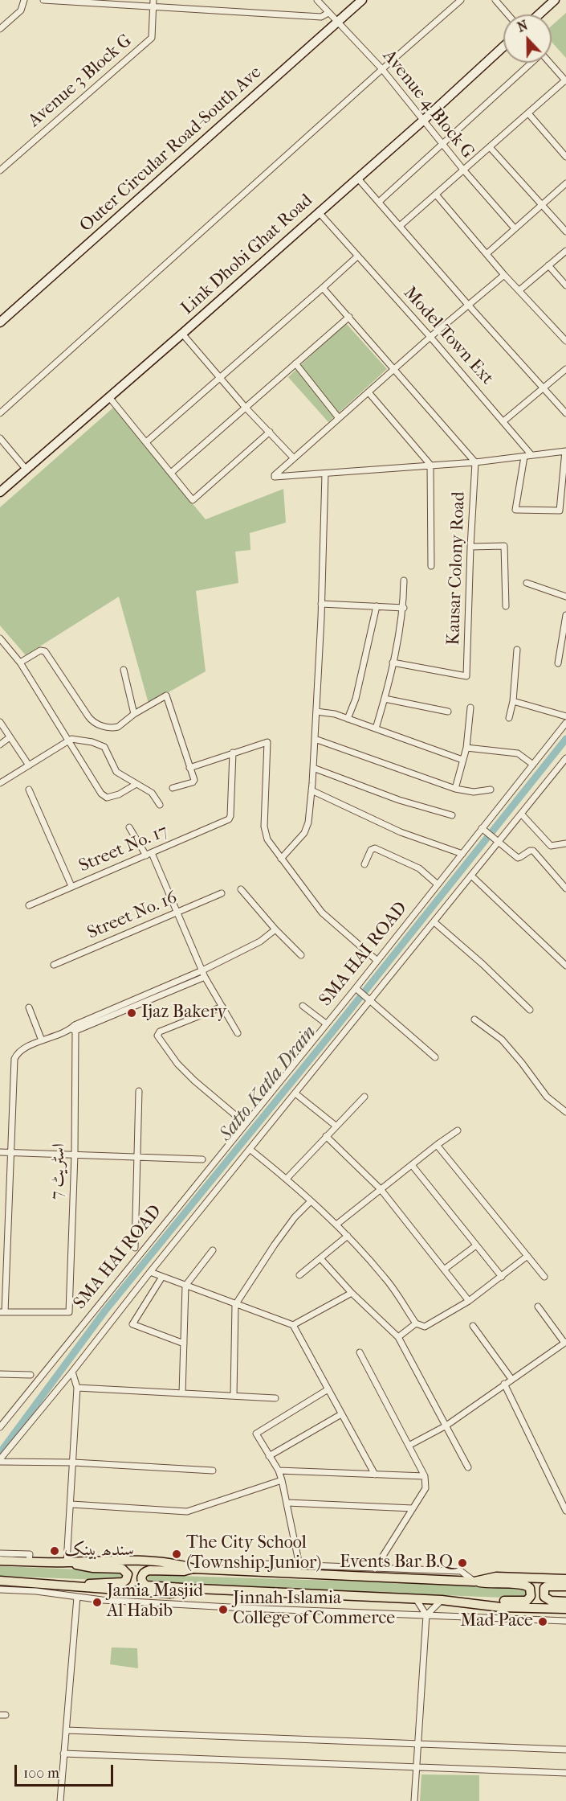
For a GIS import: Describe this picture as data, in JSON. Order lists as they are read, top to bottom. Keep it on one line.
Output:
{"streets":{"street":["Avenue 3 Block G","Avenue 4 Block G","Outer Circular Road-South Ave","Link Dhobi Ghat Road","Model Town Ext","Kausar Colony Road","Street No. 17","Street No. 16","SMA HAI ROAD","اسٹریٹ 7"]},"crossings":[["Avenue 4 Block G","Outer Circular Road-South Ave"],["Avenue 4 Block G","Link Dhobi Ghat Road"],["Link Dhobi Ghat Road","Model Town Ext"]],"water":["Satto Katla Drain"],"places":["Ijaz Bakery","سندھ بینک","The City School (Township Junior)","Events Bar B.Q","Jamia Masjid Al Habib","Jinnah Islamia College of Commerce","Mad Pace"],"scale_bar":"100 m","north":"top"}
